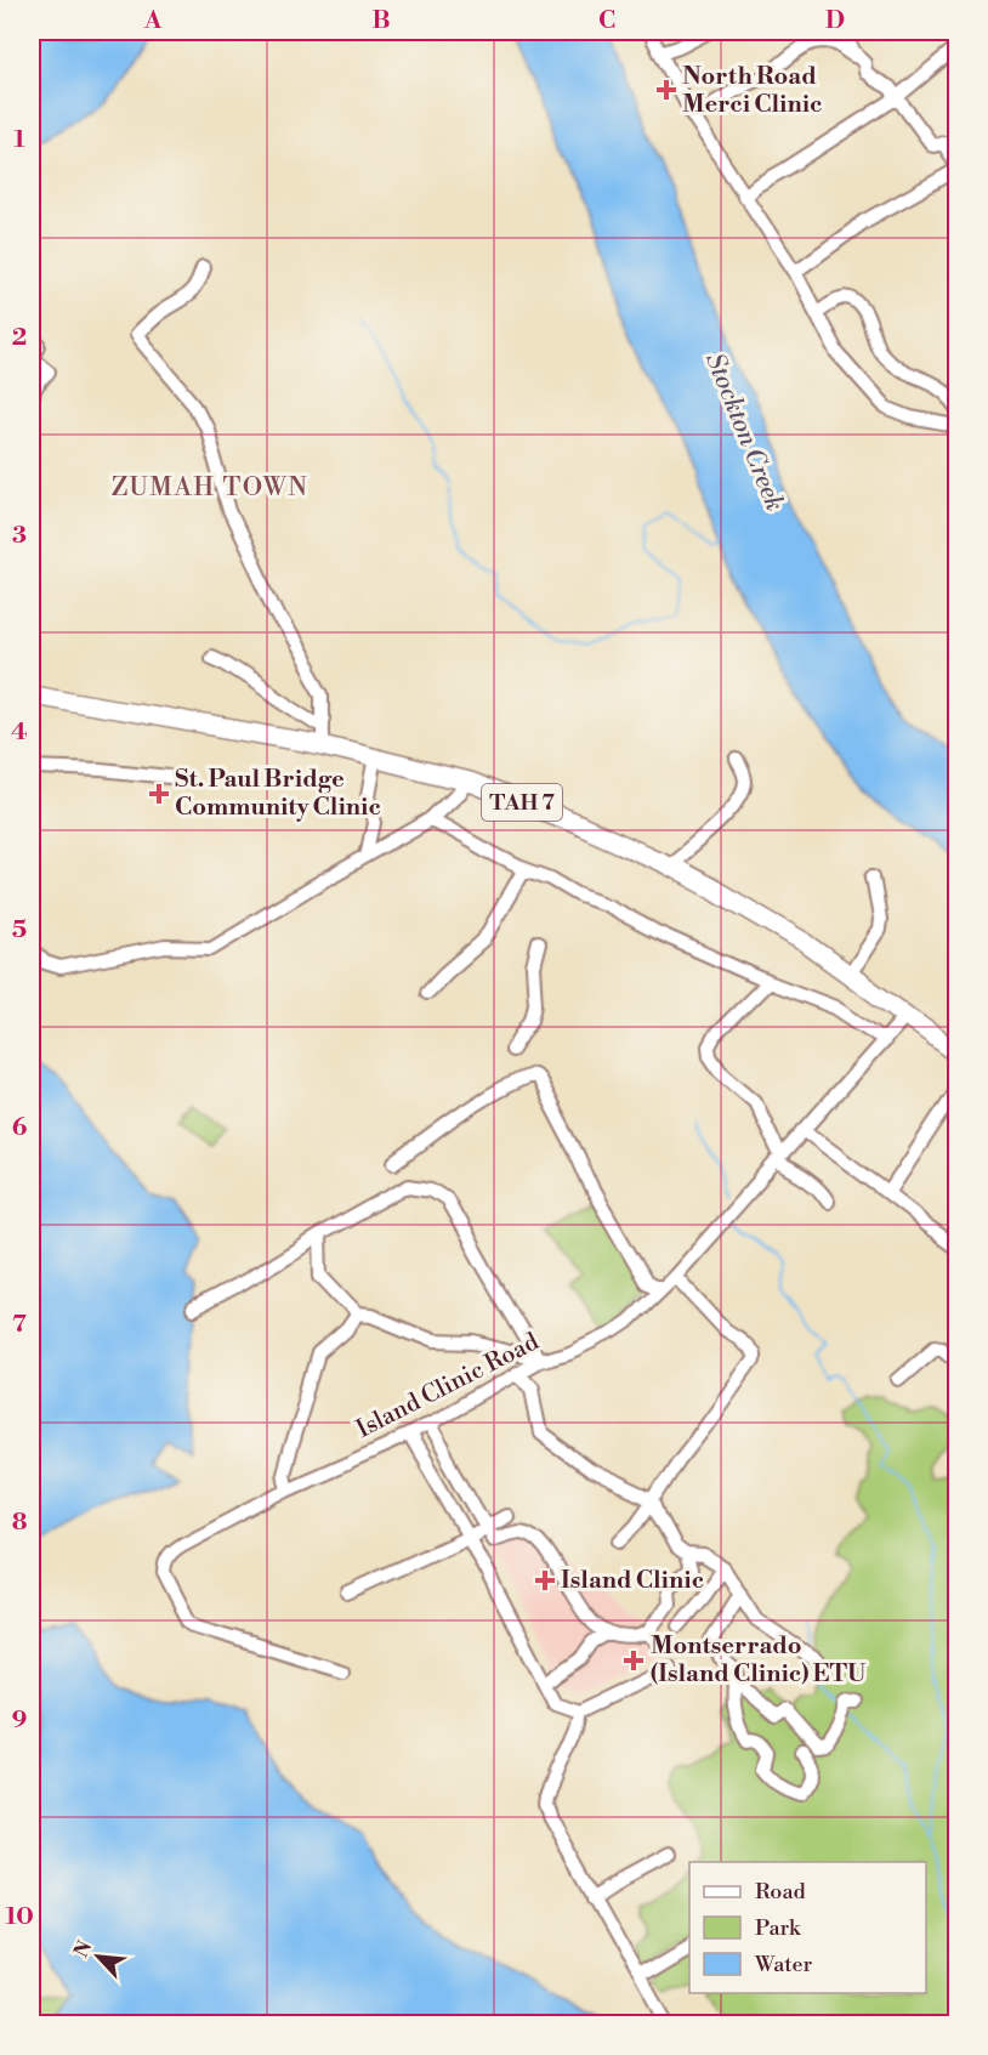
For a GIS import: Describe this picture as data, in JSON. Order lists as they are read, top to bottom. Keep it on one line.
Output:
{"streets":{"highway":["TAH 7"],"street":["Island Clinic Road"]},"crossings":[["TAH 7","Island Clinic Road"]],"districts":["ZUMAH TOWN"],"water":["Stockton Creek"],"places":{"health":["North Road Merci Clinic","St. Paul Bridge Community Clinic","Island Clinic","Montserrado (Island Clinic) ETU"]},"legend":["Road","Park","Water"],"north":"top left","grid":{"columns":["A","B","C","D"],"rows":["1","2","3","4","5","6","7","8","9","10"]}}
